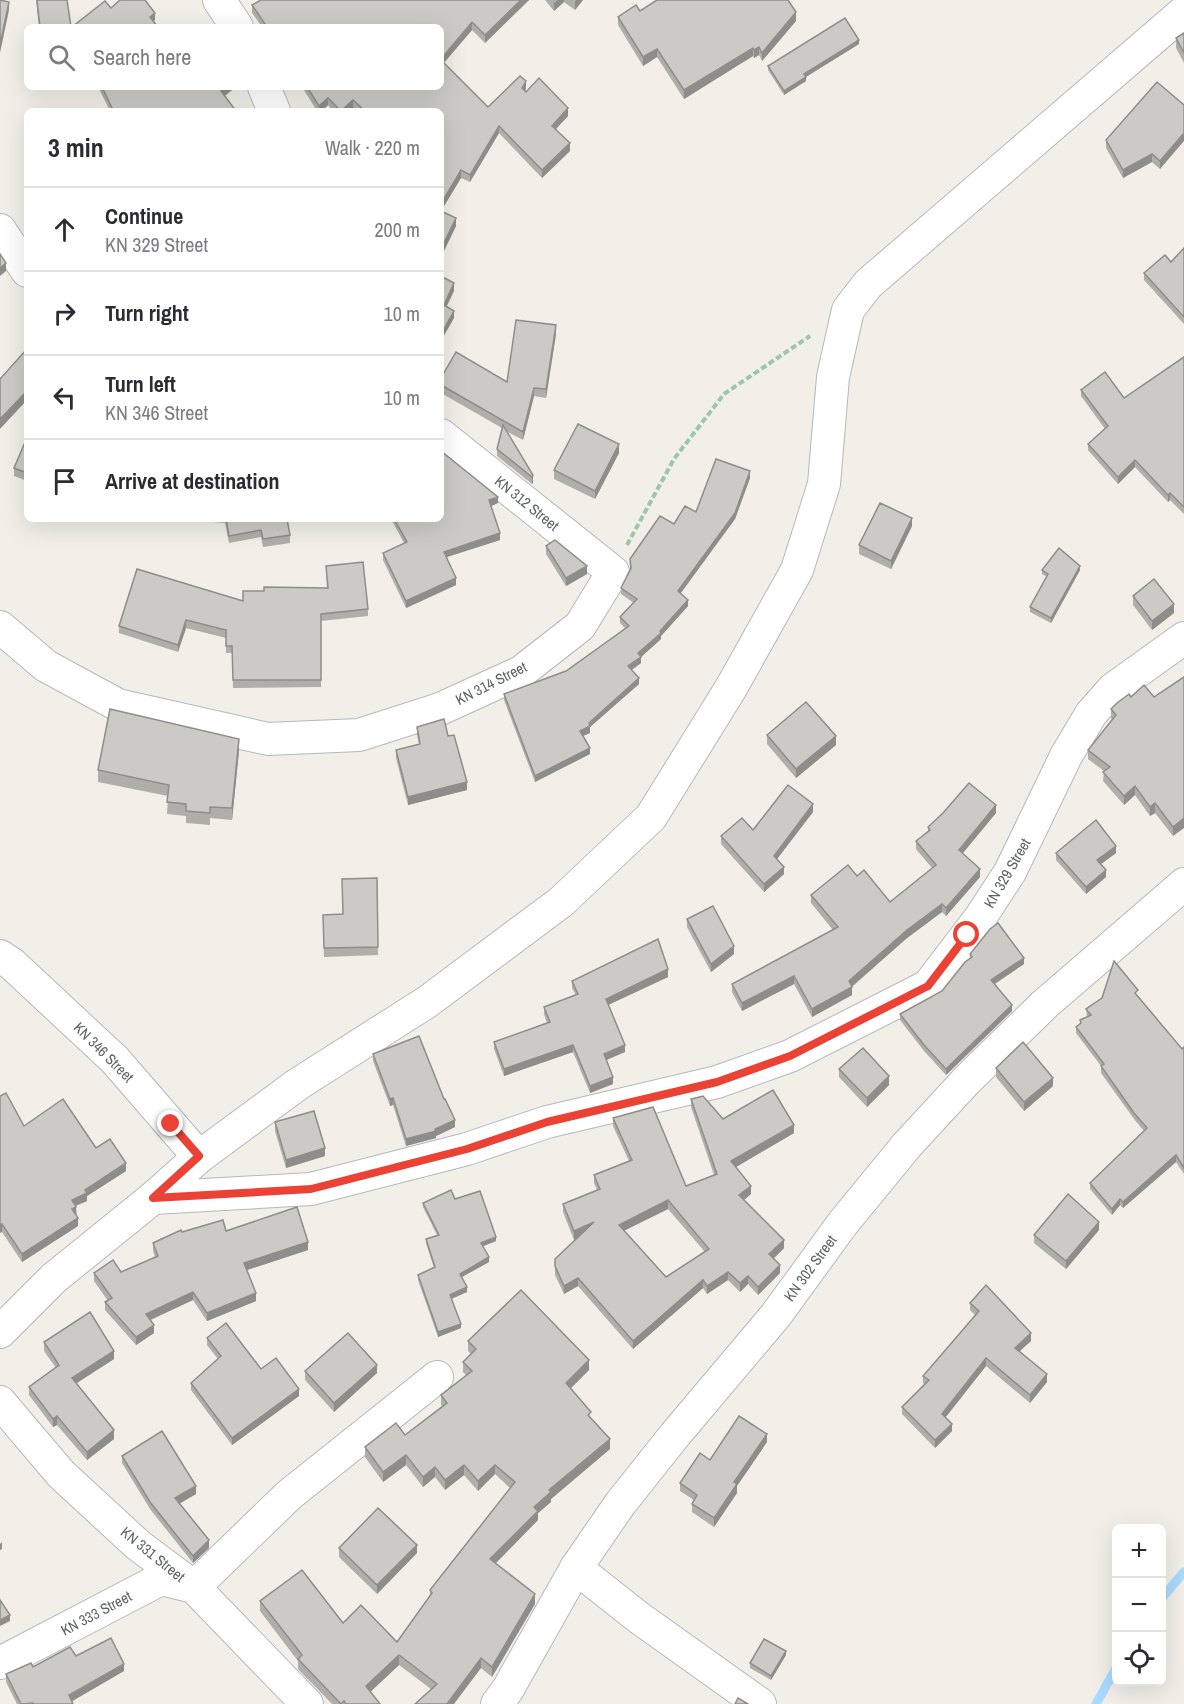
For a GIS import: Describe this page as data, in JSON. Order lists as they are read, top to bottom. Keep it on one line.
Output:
{"streets":{"street":["KN 312 Street","KN 314 Street","KN 329 Street","KN 346 Street","KN 302 Street","KN 331 Street","KN 333 Street"]},"crossings":[["KN 312 Street","KN 314 Street"],["KN 331 Street","KN 333 Street"]],"page":{"search":"Search here","heading":["3 min","Walk · 220 m"],"list":[["Continue","KN 329 Street","200 m"],["Turn right","10 m"],["Turn left","KN 346 Street","10 m"],"Arrive at destination"],"map_buttons":["+","−"]}}
